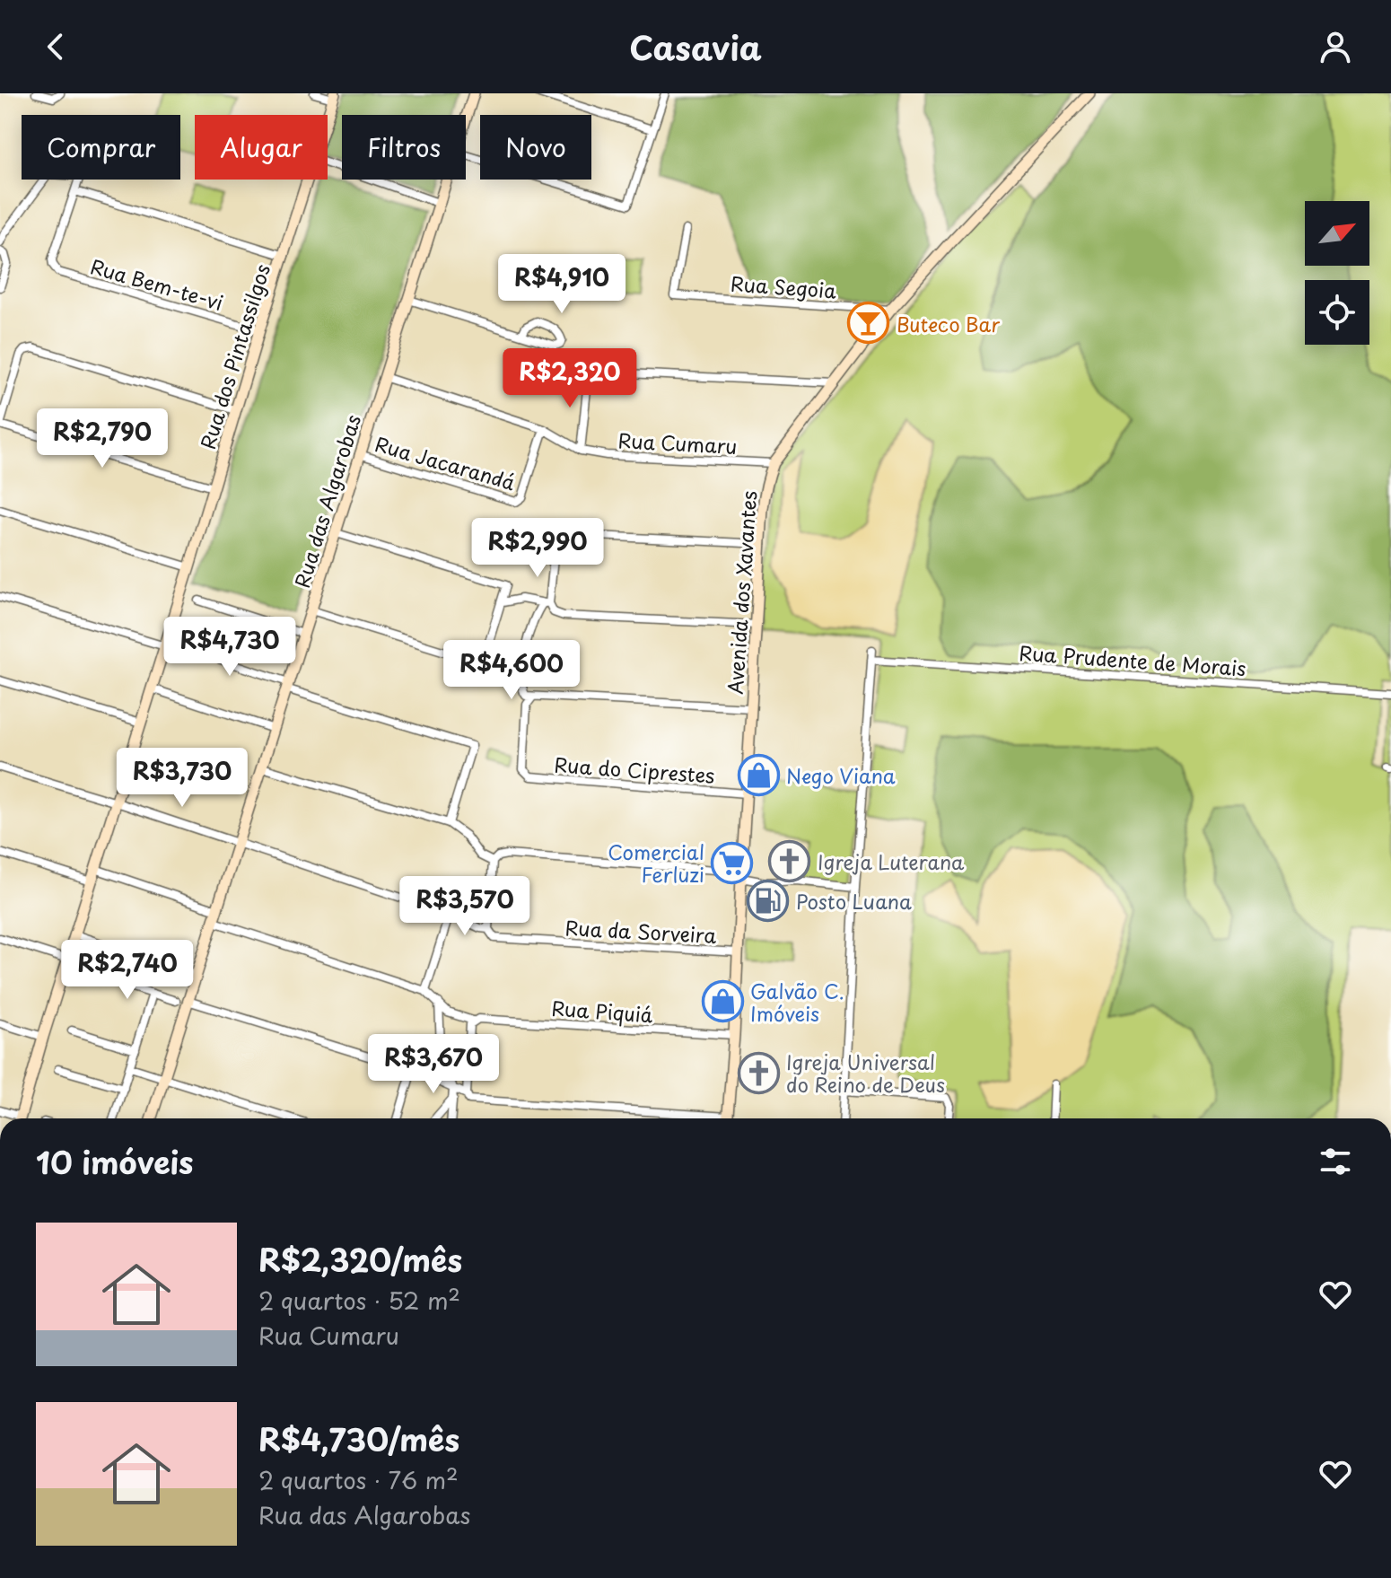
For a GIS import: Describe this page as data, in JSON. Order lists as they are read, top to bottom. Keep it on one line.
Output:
{"streets":{"street":["Rua Bem-te-vi","Rua Segoia","Rua dos Pintassilgos","Rua Cumaru","Rua Jacarandá","Rua das Algarobas","Avenida dos Xavantes","Rua Prudente de Morais","Rua do Ciprestes","Rua da Sorveira","Rua Piquiá"]},"crossings":[["Rua Bem-te-vi","Rua dos Pintassilgos"],["Rua Segoia","Avenida dos Xavantes"],["Rua Cumaru","Avenida dos Xavantes"],["Rua Jacarandá","Rua das Algarobas"],["Avenida dos Xavantes","Rua do Ciprestes"],["Avenida dos Xavantes","Rua da Sorveira"],["Avenida dos Xavantes","Rua Piquiá"]],"places":{"bar":["Buteco Bar"],"shop":["Nego Viana","Galvão C. Imóveis"],"church":["Igreja Luterana","Igreja Universal do Reino de Deus"],"supermarket":["Comercial Ferluzi"],"fuel station":["Posto Luana"]},"north":"top right","page":{"header":"Casavia","chip":["Comprar","Alugar","Filtros","Novo"],"price":["R$4,910","R$2,320","R$2,790","R$2,990","R$4,730","R$4,600","R$3,730","R$3,570","R$2,740","R$3,670"],"heading":"10 imóveis","list":[{"name":"R$2,320/mês","note":"2 quartos · 52 m² · Rua Cumaru"},{"name":"R$4,730/mês","note":"2 quartos · 76 m² · Rua das Algarobas"}]}}
